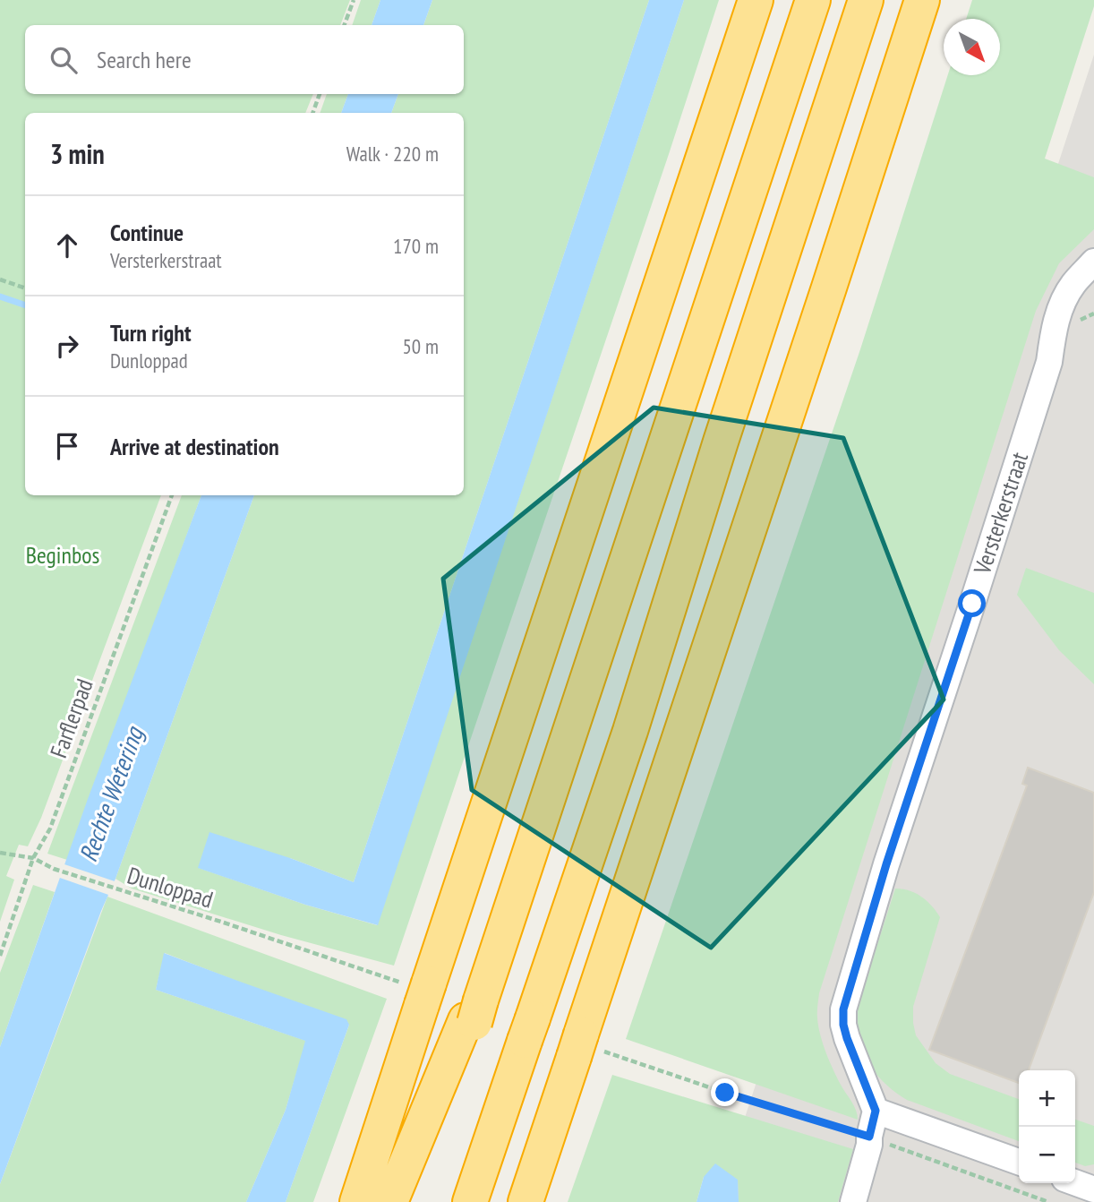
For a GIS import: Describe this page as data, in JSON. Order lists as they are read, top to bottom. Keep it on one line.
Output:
{"streets":{"street":["Versterkerstraat"],"path":["Farflerpad","Dunloppad"]},"crossings":[["Farflerpad","Dunloppad"]],"water":["Rechte Wetering"],"parks":["Beginbos"],"north":"bottom right","page":{"search":"Search here","heading":["3 min","Walk · 220 m"],"list":[["Continue","Versterkerstraat","170 m"],["Turn right","Dunloppad","50 m"],"Arrive at destination"],"map_buttons":["+","−"]}}
